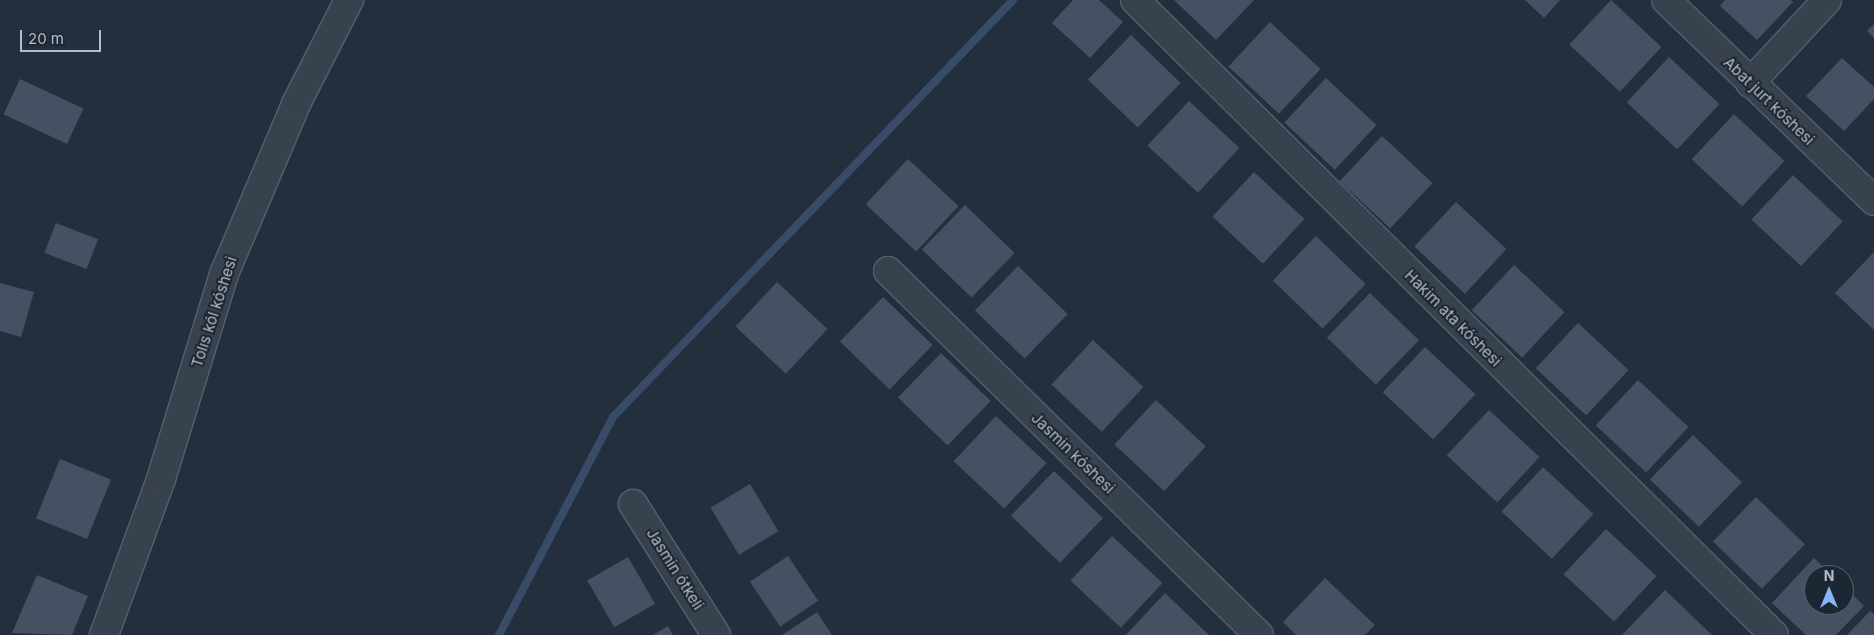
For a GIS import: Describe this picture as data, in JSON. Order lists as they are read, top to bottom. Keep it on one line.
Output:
{"streets":{"street":["Abat jurt kóshesi","Tolıs kól kóshesi","Hakim ata kóshesi","Jasmin kóshesi","Jasmin ótkeli"]},"scale_bar":"20 m","north":"top"}
